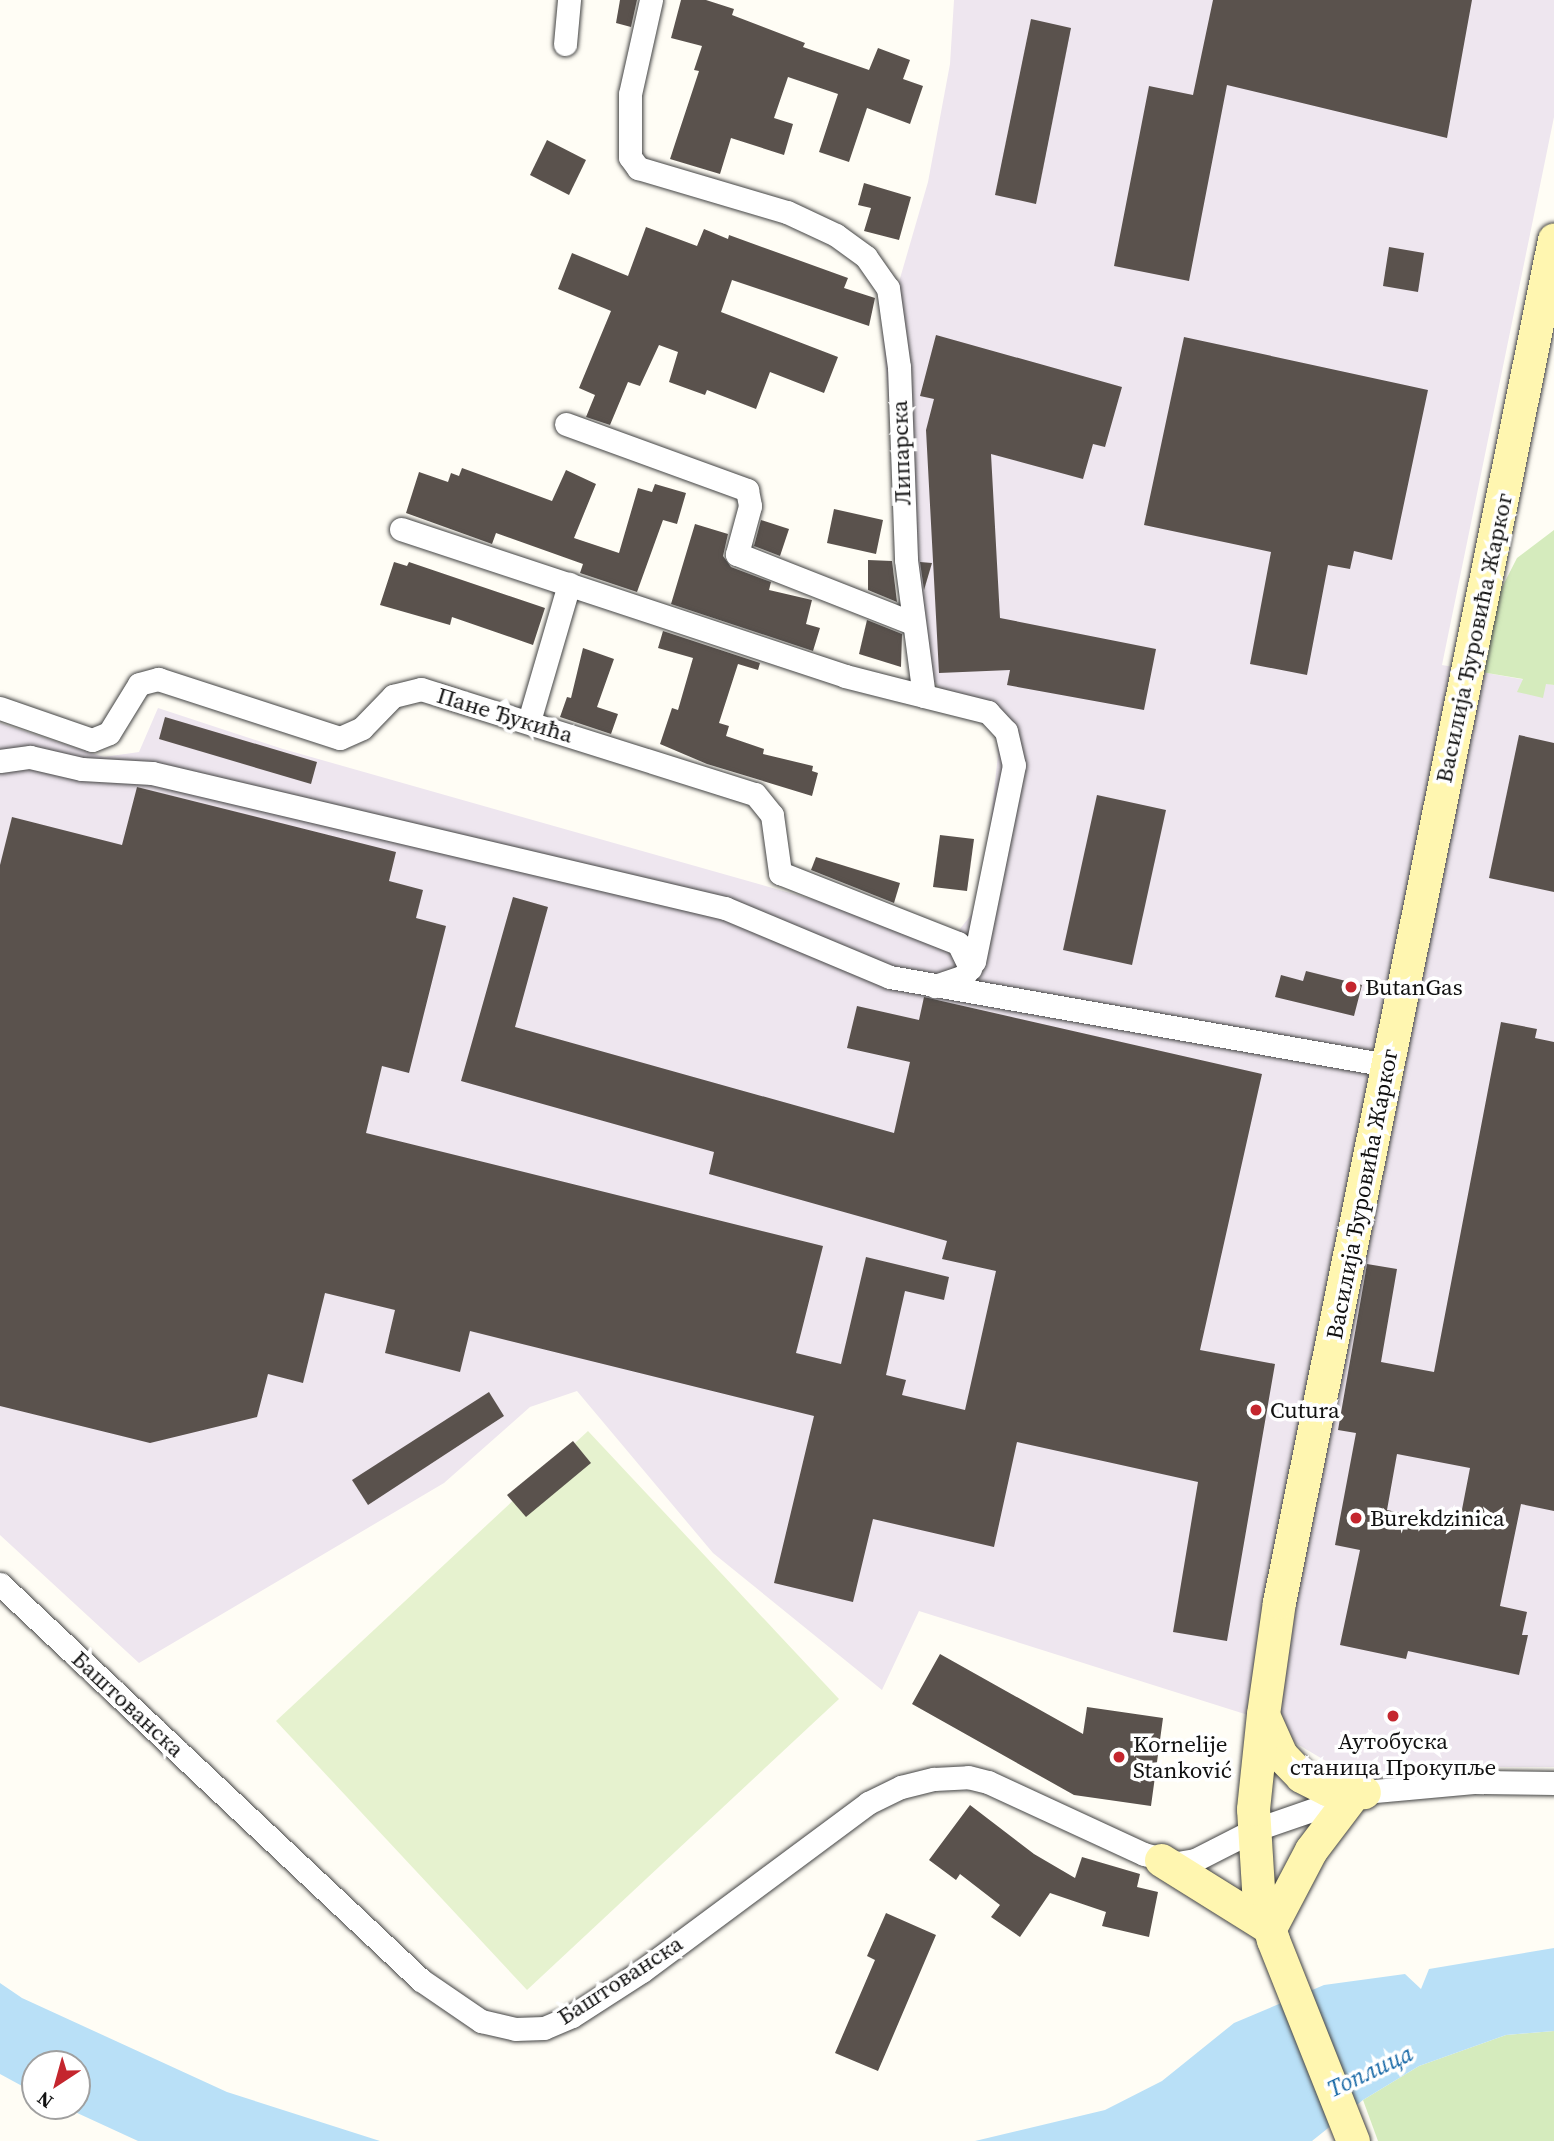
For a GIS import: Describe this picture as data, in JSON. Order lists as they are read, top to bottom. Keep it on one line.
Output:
{"streets":{"main road":["Василија Ђуровића Жарког"],"street":["Липарска","Пане Ђукића","Баштованска"]},"crossings":[["Василија Ђуровића Жарког","Баштованска"]],"water":["Топлица"],"places":["ButanGas","Cutura","Burekdzinica","Аутобуска станица Прокупље","Kornelije Stanković"],"north":"bottom left"}
